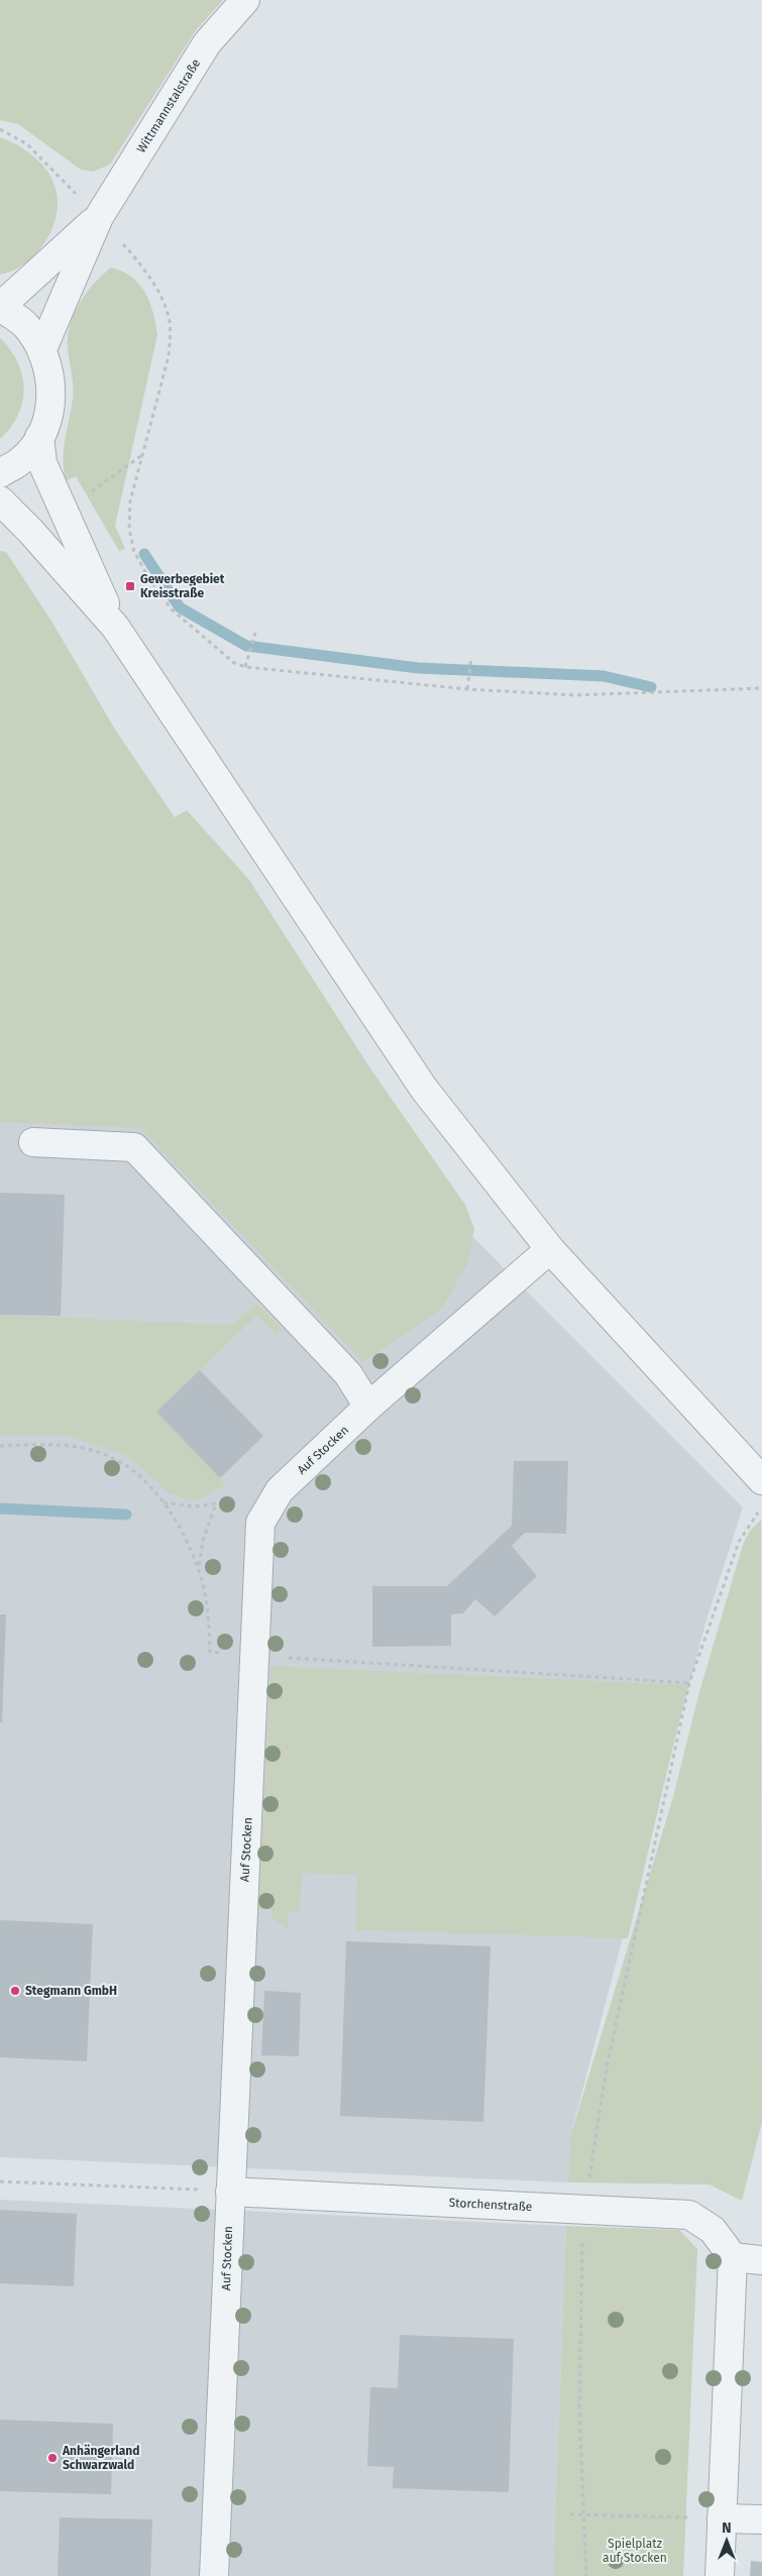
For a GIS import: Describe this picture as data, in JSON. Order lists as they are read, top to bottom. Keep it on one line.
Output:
{"streets":{"street":["Wittmannstalstraße","Auf Stocken","Storchenstraße"]},"crossings":[["Auf Stocken","Storchenstraße"]],"parks":["Spielplatz auf Stocken"],"places":{"transit":["Gewerbegebiet Kreisstraße"],"other":["Stegmann GmbH","Anhängerland Schwarzwald"]},"north":"top"}
